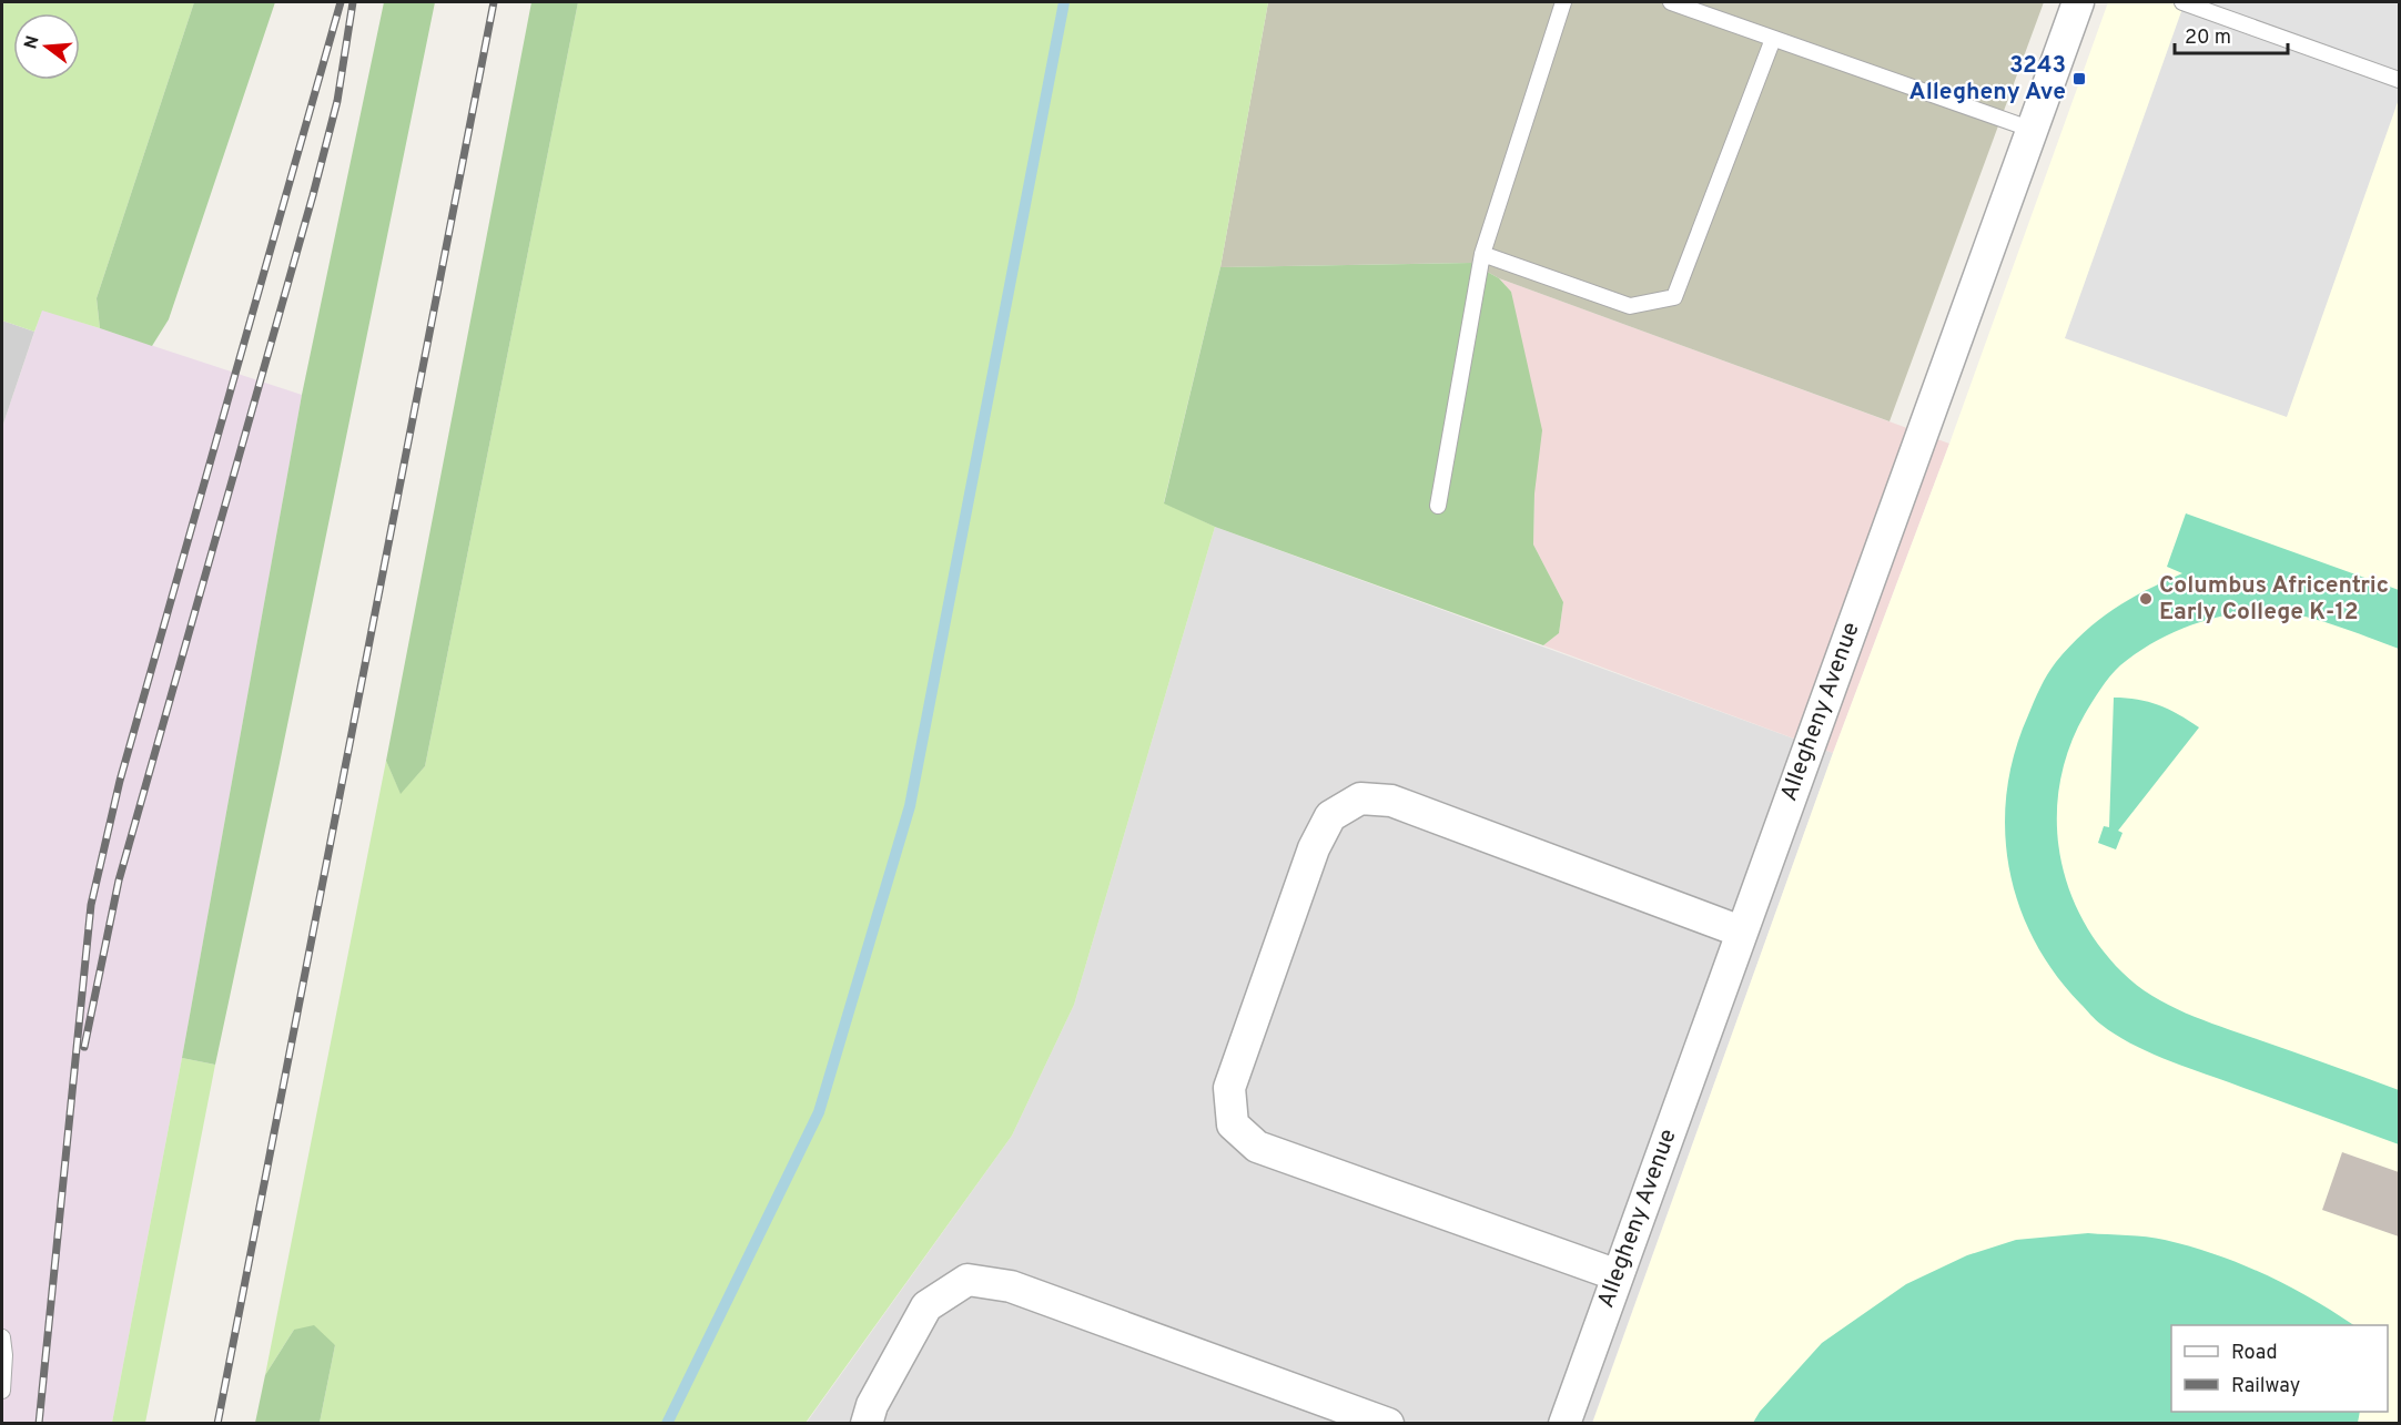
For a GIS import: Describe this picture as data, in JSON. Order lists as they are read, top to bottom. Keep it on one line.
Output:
{"streets":{"street":["Allegheny Avenue"]},"places":{"transit":["3243 Allegheny Ave"],"other":["Columbus Africentric Early College K-12"]},"legend":["Road","Railway"],"scale_bar":"20 m","north":"left"}
